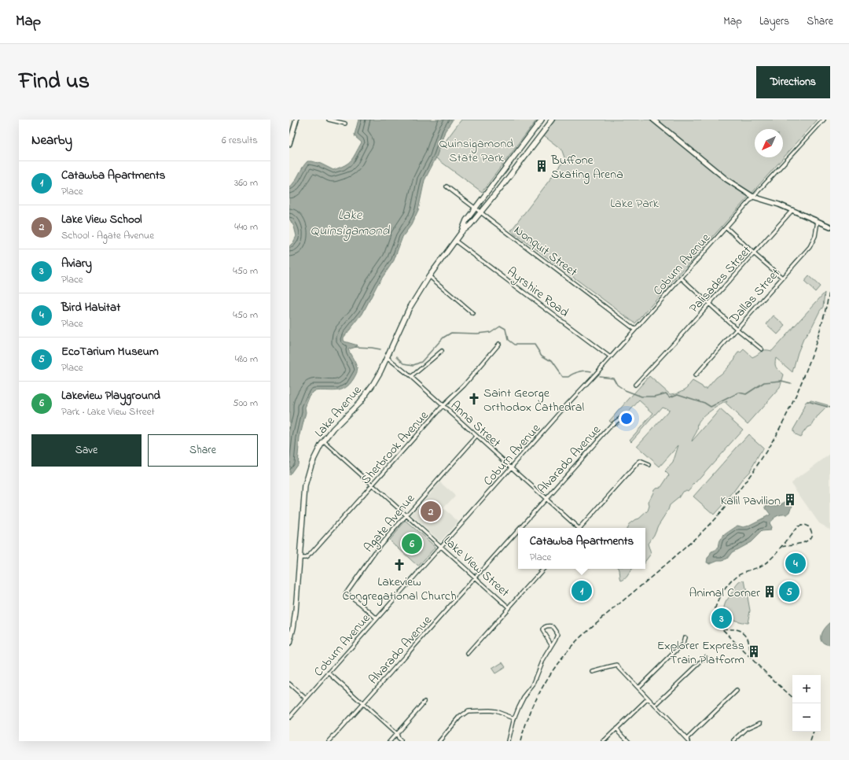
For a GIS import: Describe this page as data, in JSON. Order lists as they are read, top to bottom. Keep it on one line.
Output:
{"streets":{"main road":["Lake Avenue"],"street":["Nonquit Street","Coburn Avenue","Palisades Street","Ayrshire Road","Dallas Street","Anna Street","Sherbrook Avenue","Alvarado Avenue","Agate Avenue","Lake View Street"]},"crossings":[["Nonquit Street","Coburn Avenue"],["Nonquit Street","Lake Avenue"],["Coburn Avenue","Ayrshire Road"],["Coburn Avenue","Anna Street"],["Coburn Avenue","Agate Avenue"],["Coburn Avenue","Lake View Street"],["Ayrshire Road","Lake Avenue"],["Lake Avenue","Anna Street"],["Lake Avenue","Sherbrook Avenue"],["Anna Street","Sherbrook Avenue"],["Anna Street","Alvarado Avenue"],["Anna Street","Agate Avenue"],["Sherbrook Avenue","Lake View Street"],["Alvarado Avenue","Lake View Street"],["Agate Avenue","Lake View Street"]],"water":["Lake Quinsigamond"],"parks":["Quinsigamond State Park","Lake Park"],"places":{"building":["Buffone Skating Arena","Kalil Pavilion","Animal Corner","Explorer Express Train Platform"],"church":["Saint George Orthodox Cathedral","Lakeview Congregational Church"]},"north":"bottom left","page":{"header":"Map","nav":["Map","Layers","Share"],"title":"Find us","buttons":["Directions",["Save","Share"]],"heading":["Nearby","6 results"],"list":[{"mark":"1","name":"Catawba Apartments","note":"Place","value":"360 m"},{"mark":"2","name":"Lake View School","note":"School · Agate Avenue","value":"440 m"},{"mark":"3","name":"Aviary","note":"Place","value":"450 m"},{"mark":"4","name":"Bird Habitat","note":"Place","value":"450 m"},{"mark":"5","name":"EcoTarium Museum","note":"Place","value":"480 m"},{"mark":"6","name":"Lakeview Playground","note":"Park · Lake View Street","value":"500 m"}],"pins":["2","6","4","1","5","3"],"popup":["Catawba Apartments","Place"],"map_buttons":["+","−"]}}
